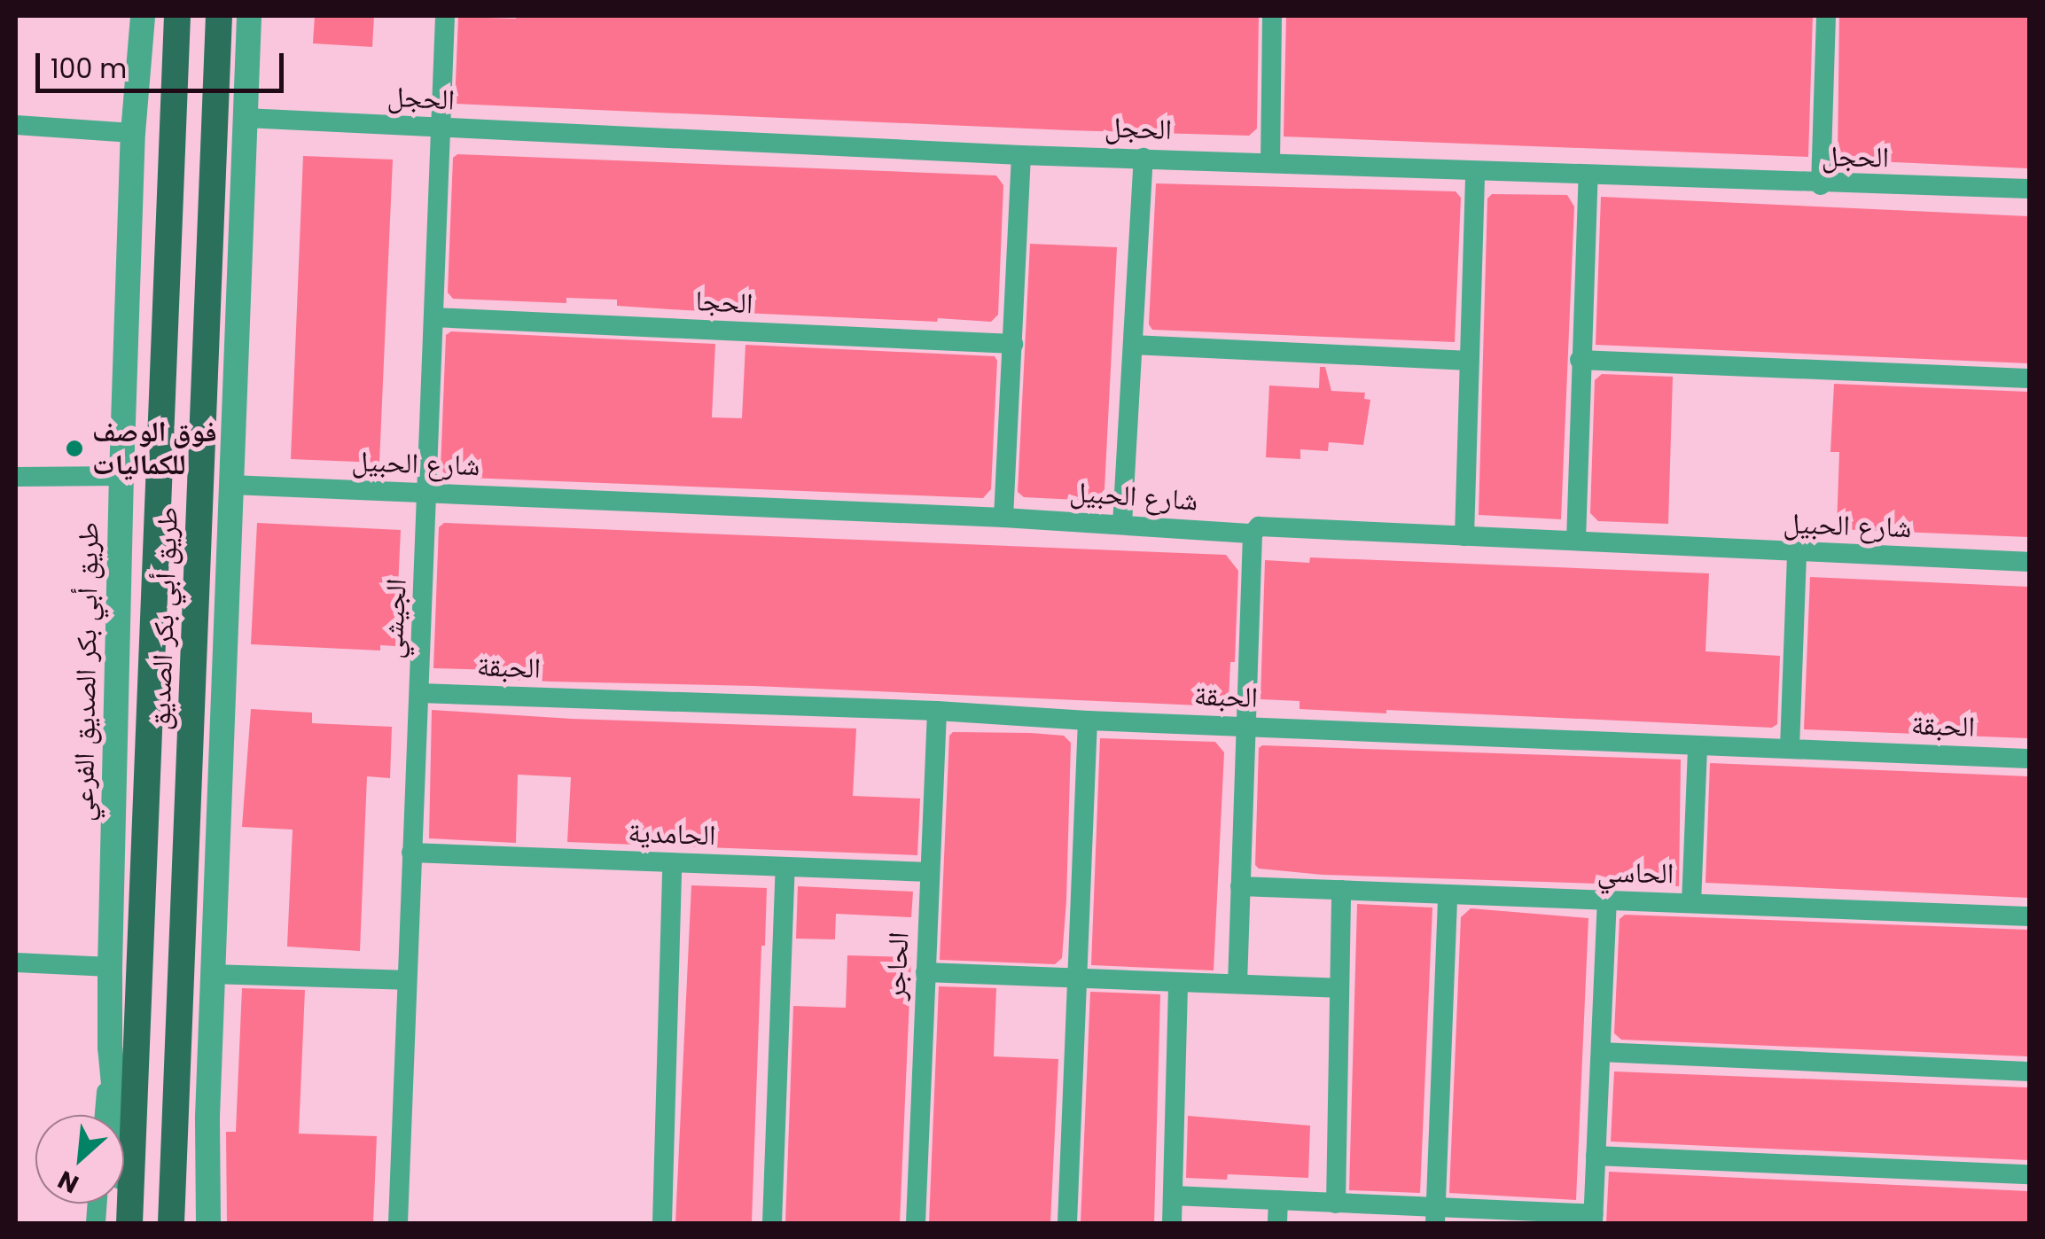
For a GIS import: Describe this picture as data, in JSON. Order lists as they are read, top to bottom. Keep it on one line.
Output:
{"streets":{"main road":["طريق أبي بكر الصديق"],"street":["الحجل","الحجا","شارع الحبيل","الجيشي","الحبقة","طريق أبي بكر الصديق الفرعي","الحامدية","الحاسي","الحاجر"]},"crossings":[["الحجل","الجيشي"],["الحجا","الجيشي"],["شارع الحبيل","الجيشي"],["طريق أبي بكر الصديق","طريق أبي بكر الصديق الفرعي"],["الجيشي","الحبقة"],["الجيشي","الحامدية"],["الحبقة","الحاجر"],["الحامدية","الحاجر"]],"places":["فوق الوصف للكماليات"],"scale_bar":"100 m","north":"bottom left"}
